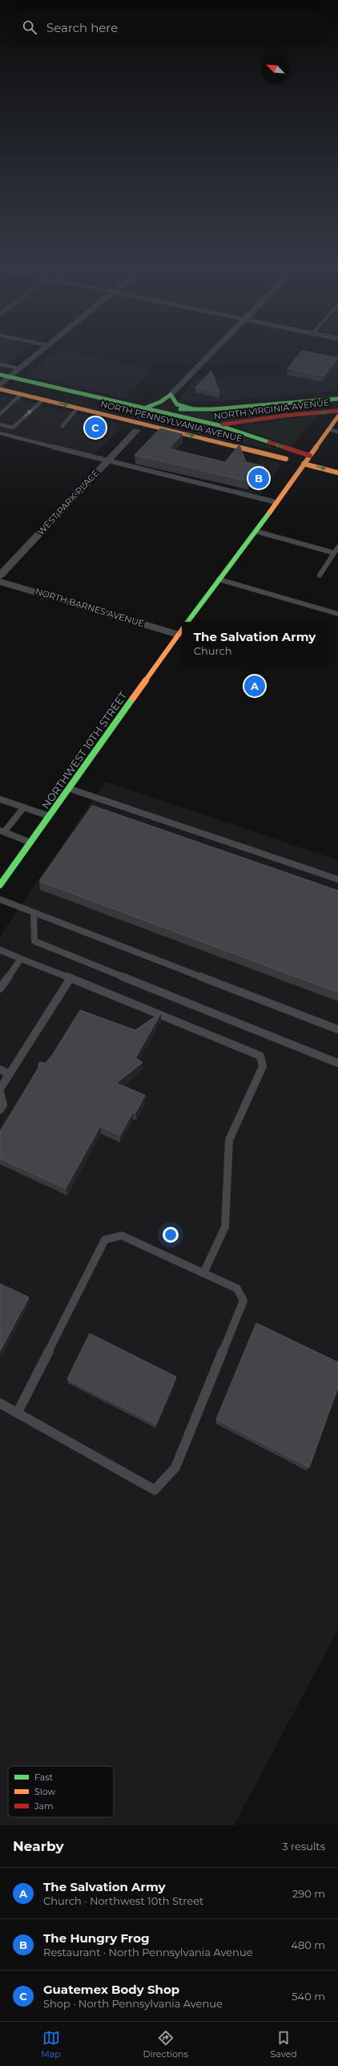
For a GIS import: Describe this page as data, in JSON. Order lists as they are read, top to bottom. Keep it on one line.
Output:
{"streets":{"main road":["NORTH VIRGINIA AVENUE","NORTH PENNSYLVANIA AVENUE","NORTHWEST 10TH STREET"],"street":["WEST PARK PLACE","NORTH BARNES AVENUE"]},"crossings":[["NORTH VIRGINIA AVENUE","NORTH PENNSYLVANIA AVENUE"],["NORTH BARNES AVENUE","NORTHWEST 10TH STREET"]],"legend":["Fast","Slow","Jam"],"north":"top left","page":{"search":"Search here","pins":["C","B","A"],"popup":["The Salvation Army","Church"],"heading":["Nearby","3 results"],"list":[{"mark":"A","name":"The Salvation Army","note":"Church · Northwest 10th Street","value":"290 m"},{"mark":"B","name":"The Hungry Frog","note":"Restaurant · North Pennsylvania Avenue","value":"480 m"},{"mark":"C","name":"Guatemex Body Shop","note":"Shop · North Pennsylvania Avenue","value":"540 m"}],"nav":["Map","Directions","Saved"]}}
